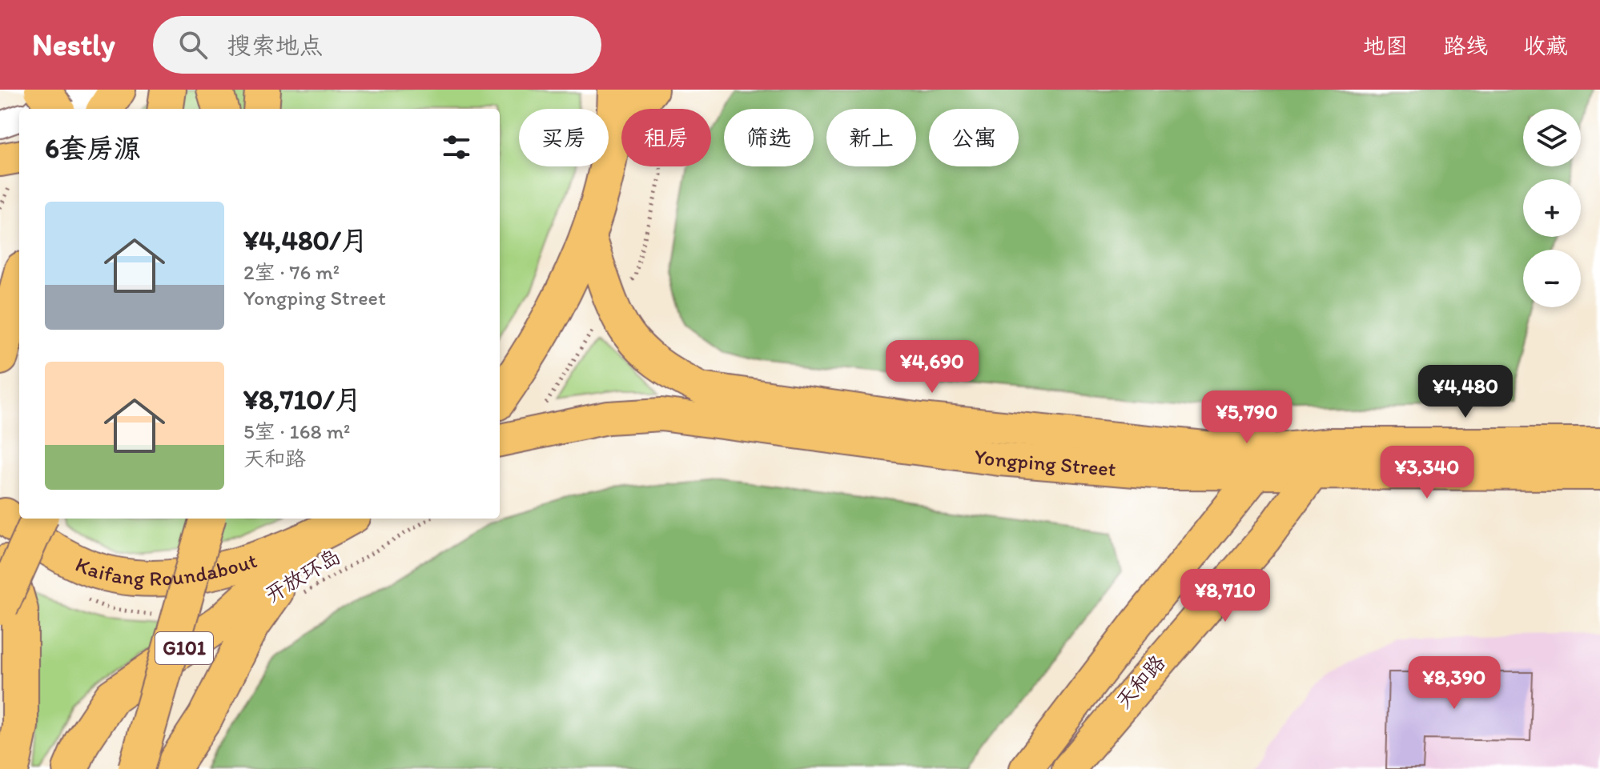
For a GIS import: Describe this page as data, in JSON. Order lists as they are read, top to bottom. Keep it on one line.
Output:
{"streets":{"highway":["Kaifang Roundabout","G101"],"main road":["Yongping Street","天和路"],"path":["开放环岛"]},"crossings":[["Yongping Street","天和路"],["Kaifang Roundabout","G101"]],"page":{"header":"Nestly","search":"搜索地点","nav":["地图","路线","收藏"],"map_buttons":["+","−"],"chip":["买房","租房","筛选","新上","公寓"],"heading":"6套房源","list":[{"name":"¥4,480/月","note":"2室 · 76 m² · Yongping Street"},{"name":"¥8,710/月","note":"5室 · 168 m² · 天和路"}],"price":["¥4,690","¥4,480","¥5,790","¥3,340","¥8,710","¥8,390"]}}
